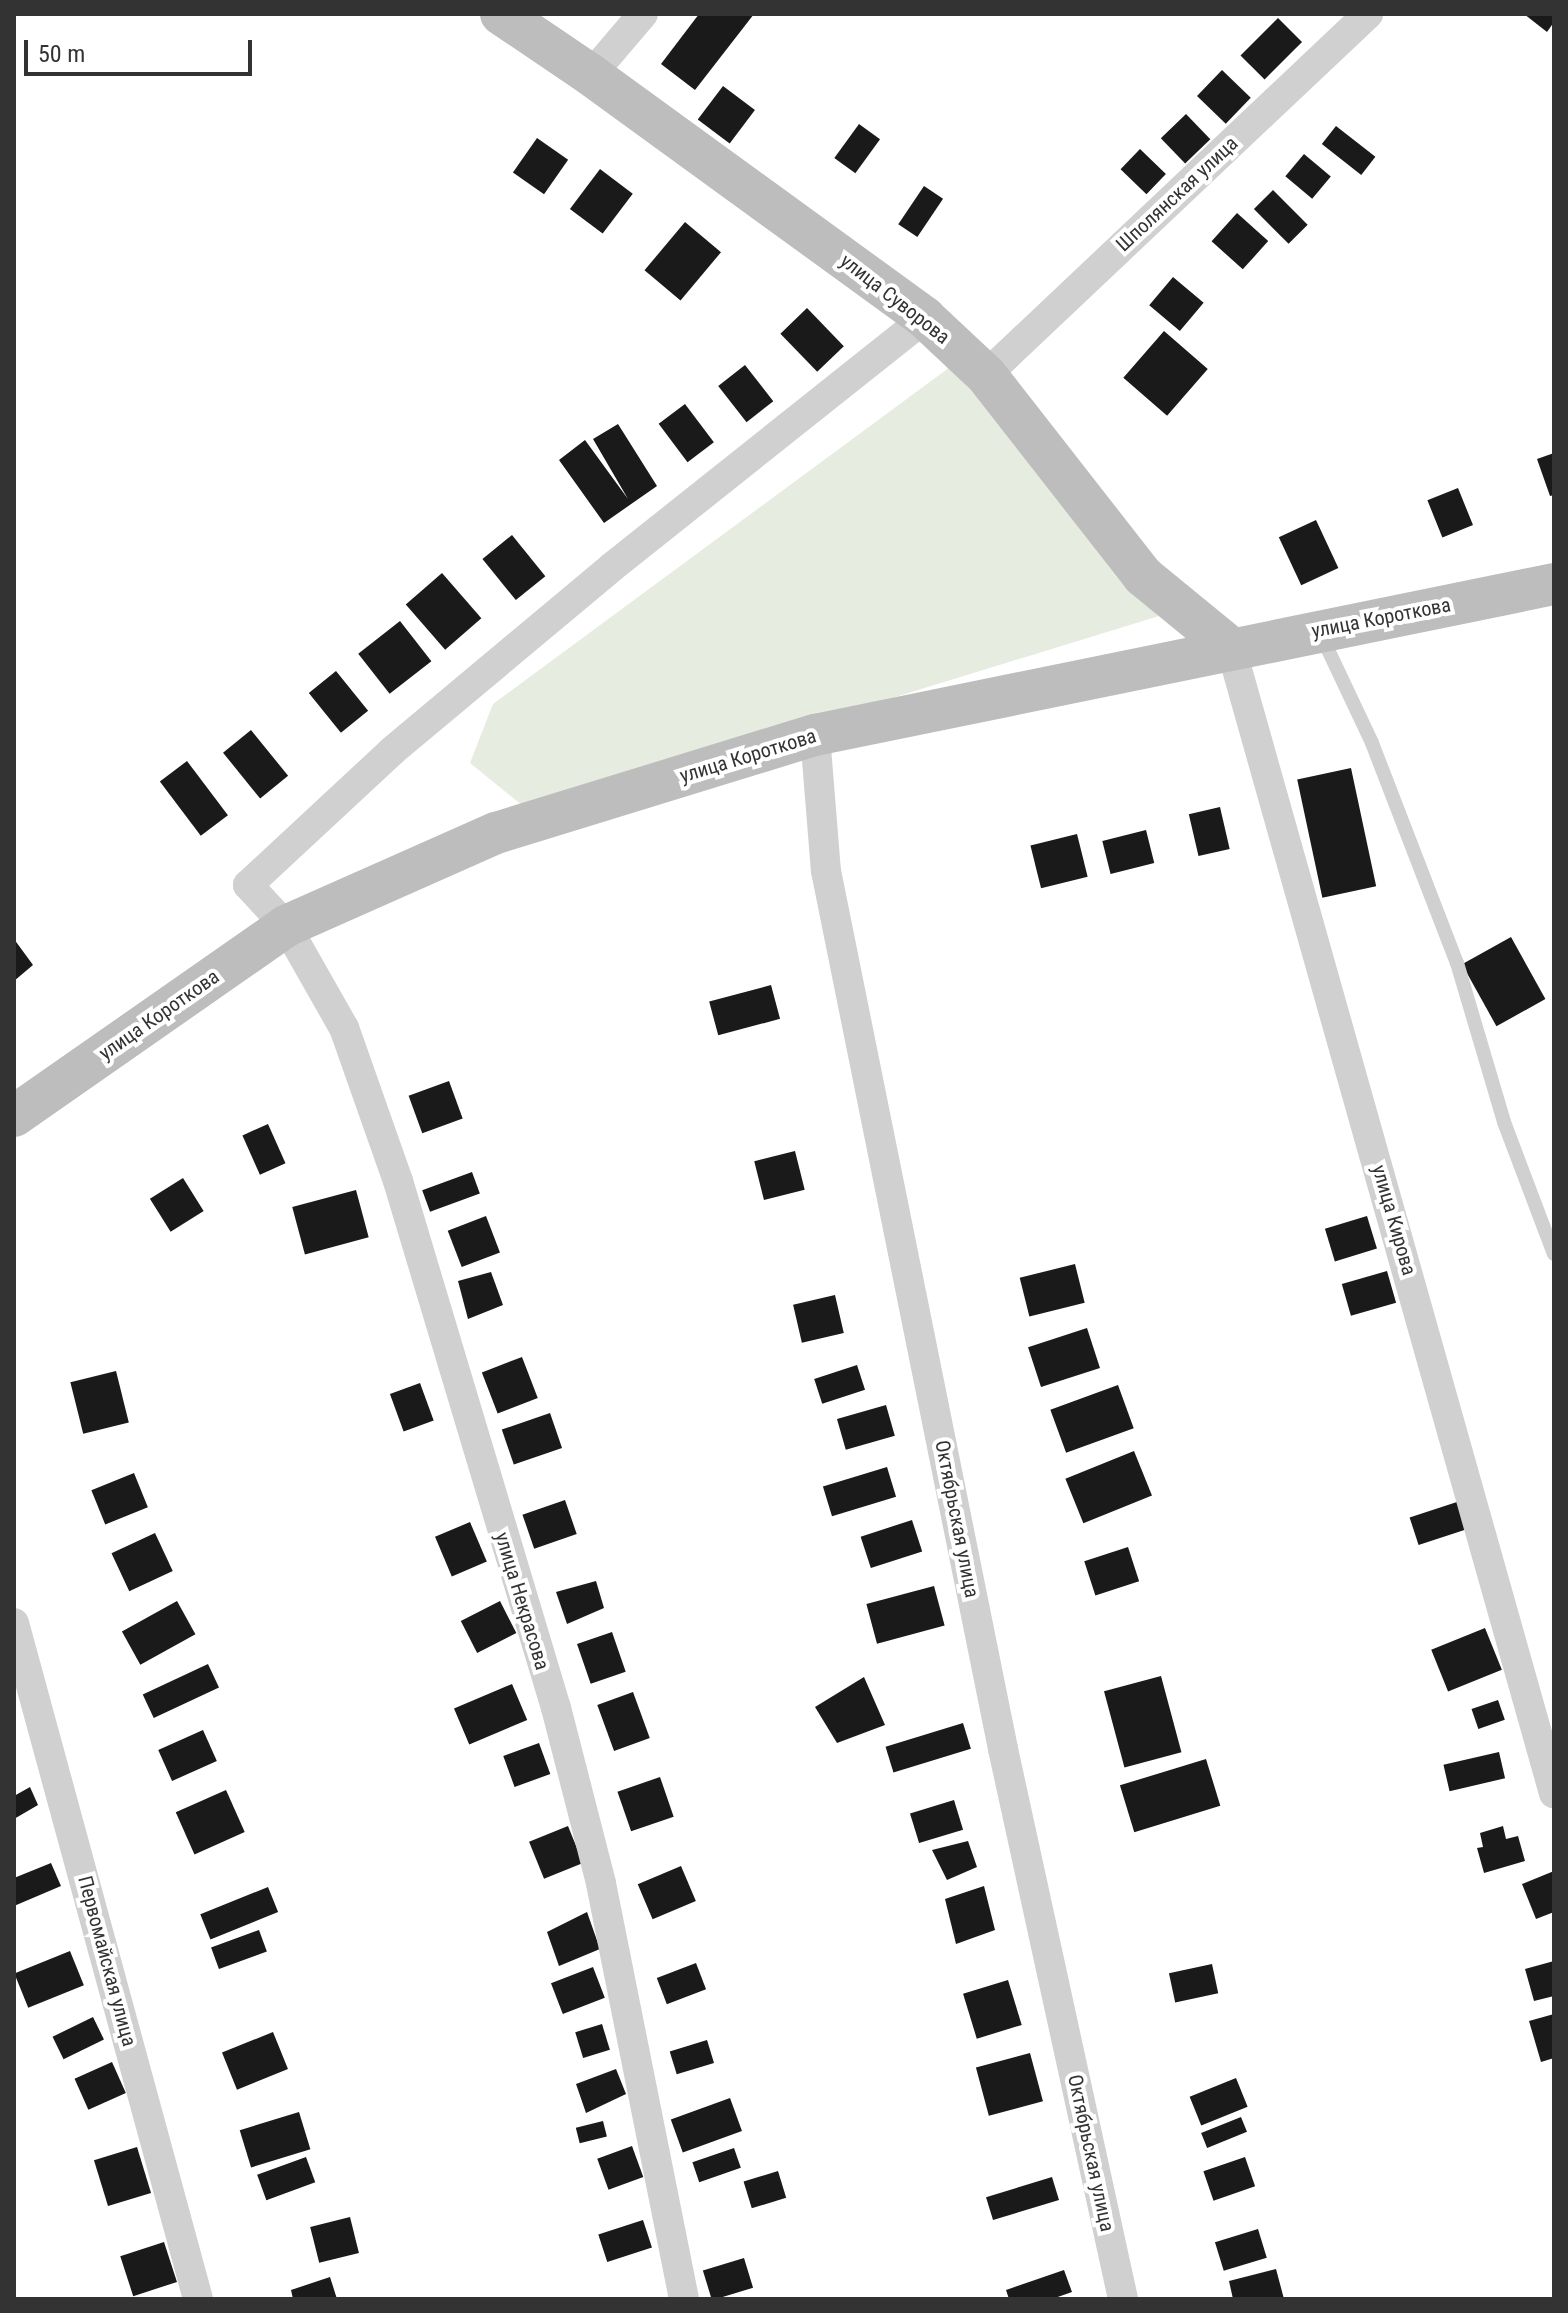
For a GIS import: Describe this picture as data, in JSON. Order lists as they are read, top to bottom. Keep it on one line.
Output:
{"streets":{"street":["Шполянская улица","улица Суворова","улица Короткова","улица Кирова","Октябрьская улица","улица Некрасова","Первомайская улица"]},"crossings":[["Шполянская улица","улица Суворова"],["улица Суворова","улица Короткова"],["улица Суворова","улица Кирова"],["улица Суворова","улица Некрасова"],["улица Короткова","улица Кирова"],["улица Короткова","Октябрьская улица"],["улица Короткова","улица Некрасова"]],"scale_bar":"50 m"}
